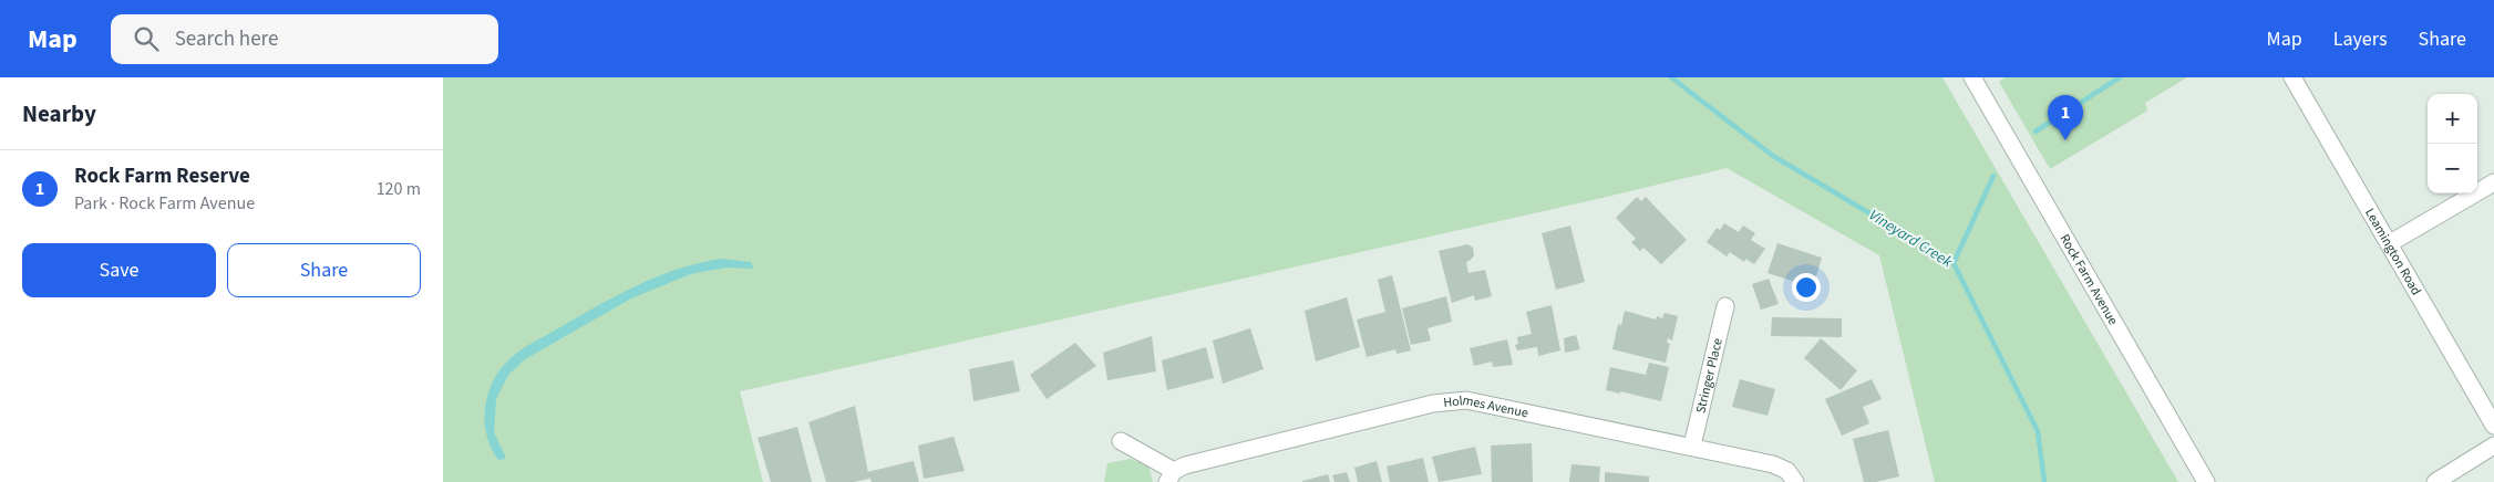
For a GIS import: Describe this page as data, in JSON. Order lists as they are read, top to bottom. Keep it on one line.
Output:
{"streets":{"street":["Leamington Road","Rock Farm Avenue","Stringer Place","Holmes Avenue"]},"crossings":[["Stringer Place","Holmes Avenue"]],"water":["Vineyard Creek"],"page":{"header":"Map","search":"Search here","nav":["Map","Layers","Share"],"heading":"Nearby","map_buttons":["+","−"],"pins":"1","list":[{"mark":"1","name":"Rock Farm Reserve","note":"Park · Rock Farm Avenue","value":"120 m"}],"buttons":["Save","Share"]}}
